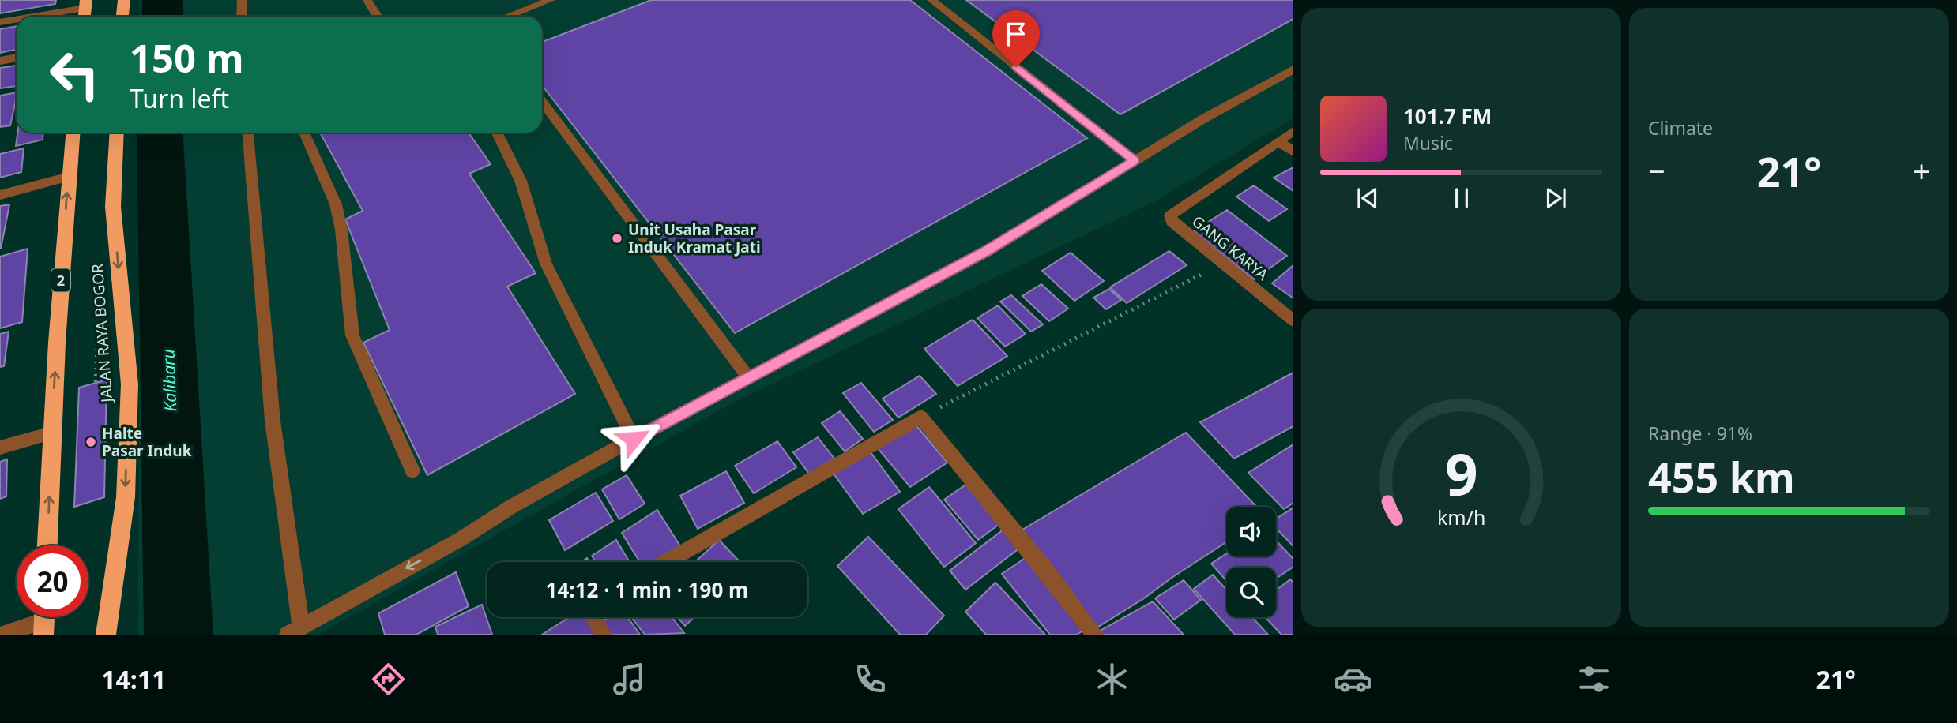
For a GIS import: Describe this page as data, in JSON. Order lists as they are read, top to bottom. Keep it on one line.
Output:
{"streets":{"highway":["2","JALAN RAYA BOGOR"],"street":["GANG KARYA"]},"water":["Kalibaru"],"places":["Unit Usaha Pasar Induk Kramat Jati","Halte Pasar Induk"],"page":{"tile":["Climate",["Range · 91%","455 km"]],"turn":["150 m","Turn left"],"song":["101.7 FM","Music"],"heat":["−","21°","+"],"limit":"20","trip":"14:12 · 1 min · 190 m","tabs":["14:11","21°"],"gauge":["9","km/h"]}}
